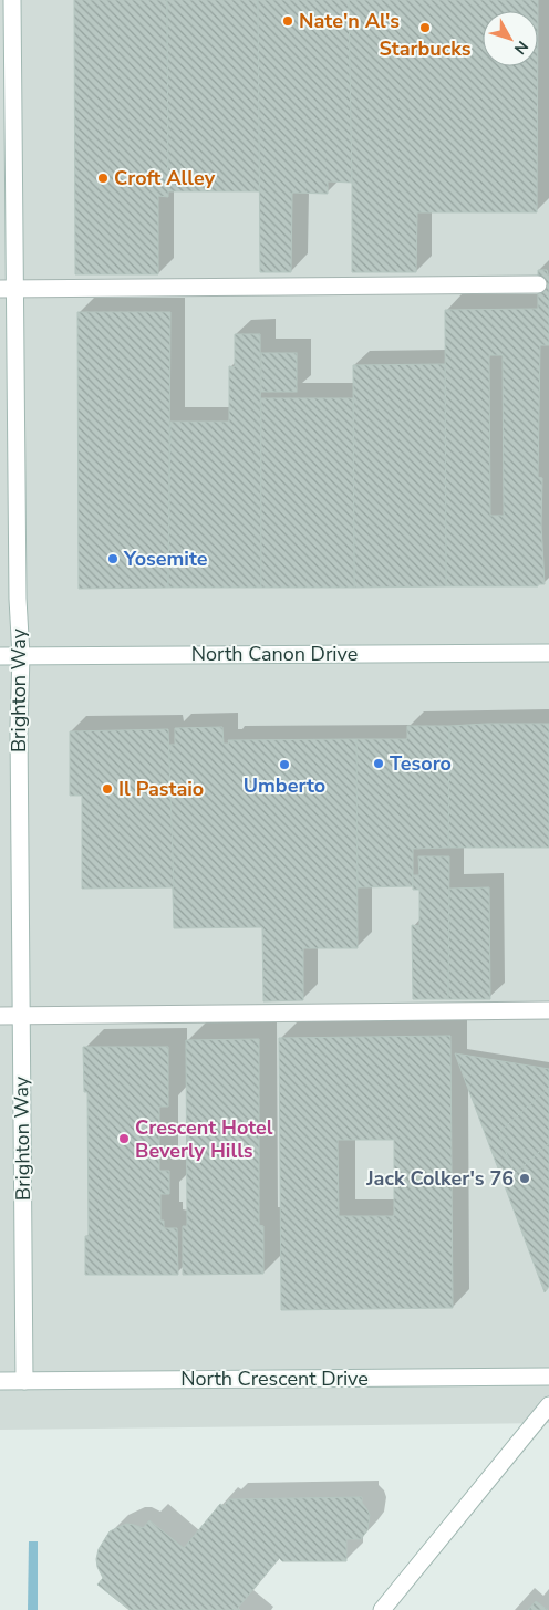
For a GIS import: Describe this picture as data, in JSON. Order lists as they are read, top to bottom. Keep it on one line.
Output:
{"streets":{"street":["North Canon Drive","Brighton Way","North Crescent Drive"]},"crossings":[["North Canon Drive","Brighton Way"],["Brighton Way","North Crescent Drive"]],"places":["Nate'n Al's","Starbucks","Croft Alley","Yosemite","Tesoro","Umberto","Il Pastaio","Crescent Hotel Beverly Hills","Jack Colker's 76"],"north":"bottom right"}
